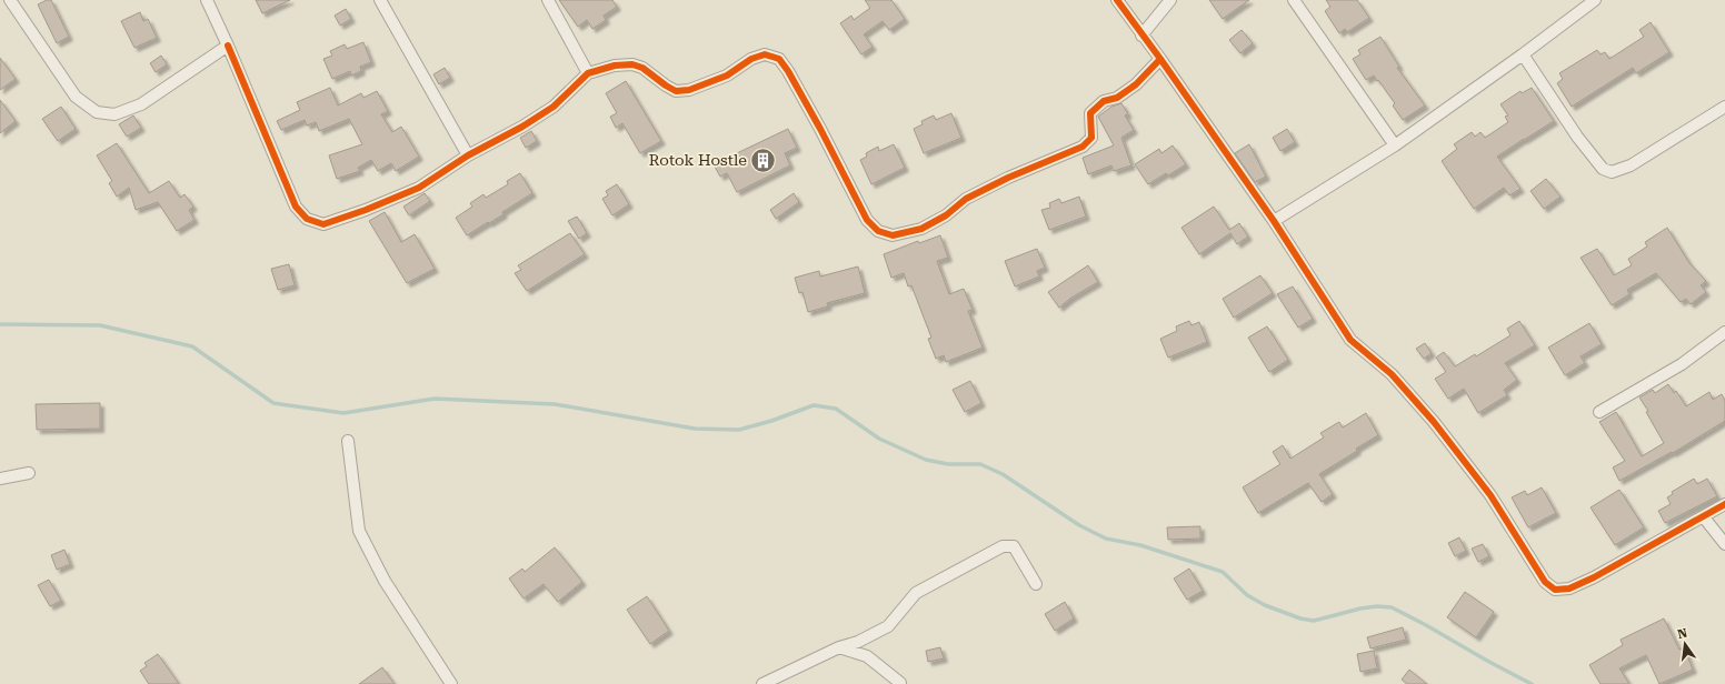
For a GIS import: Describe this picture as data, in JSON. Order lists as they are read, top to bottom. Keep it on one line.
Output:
{"places":{"building":["Rotok Hostle"]},"north":"top"}
